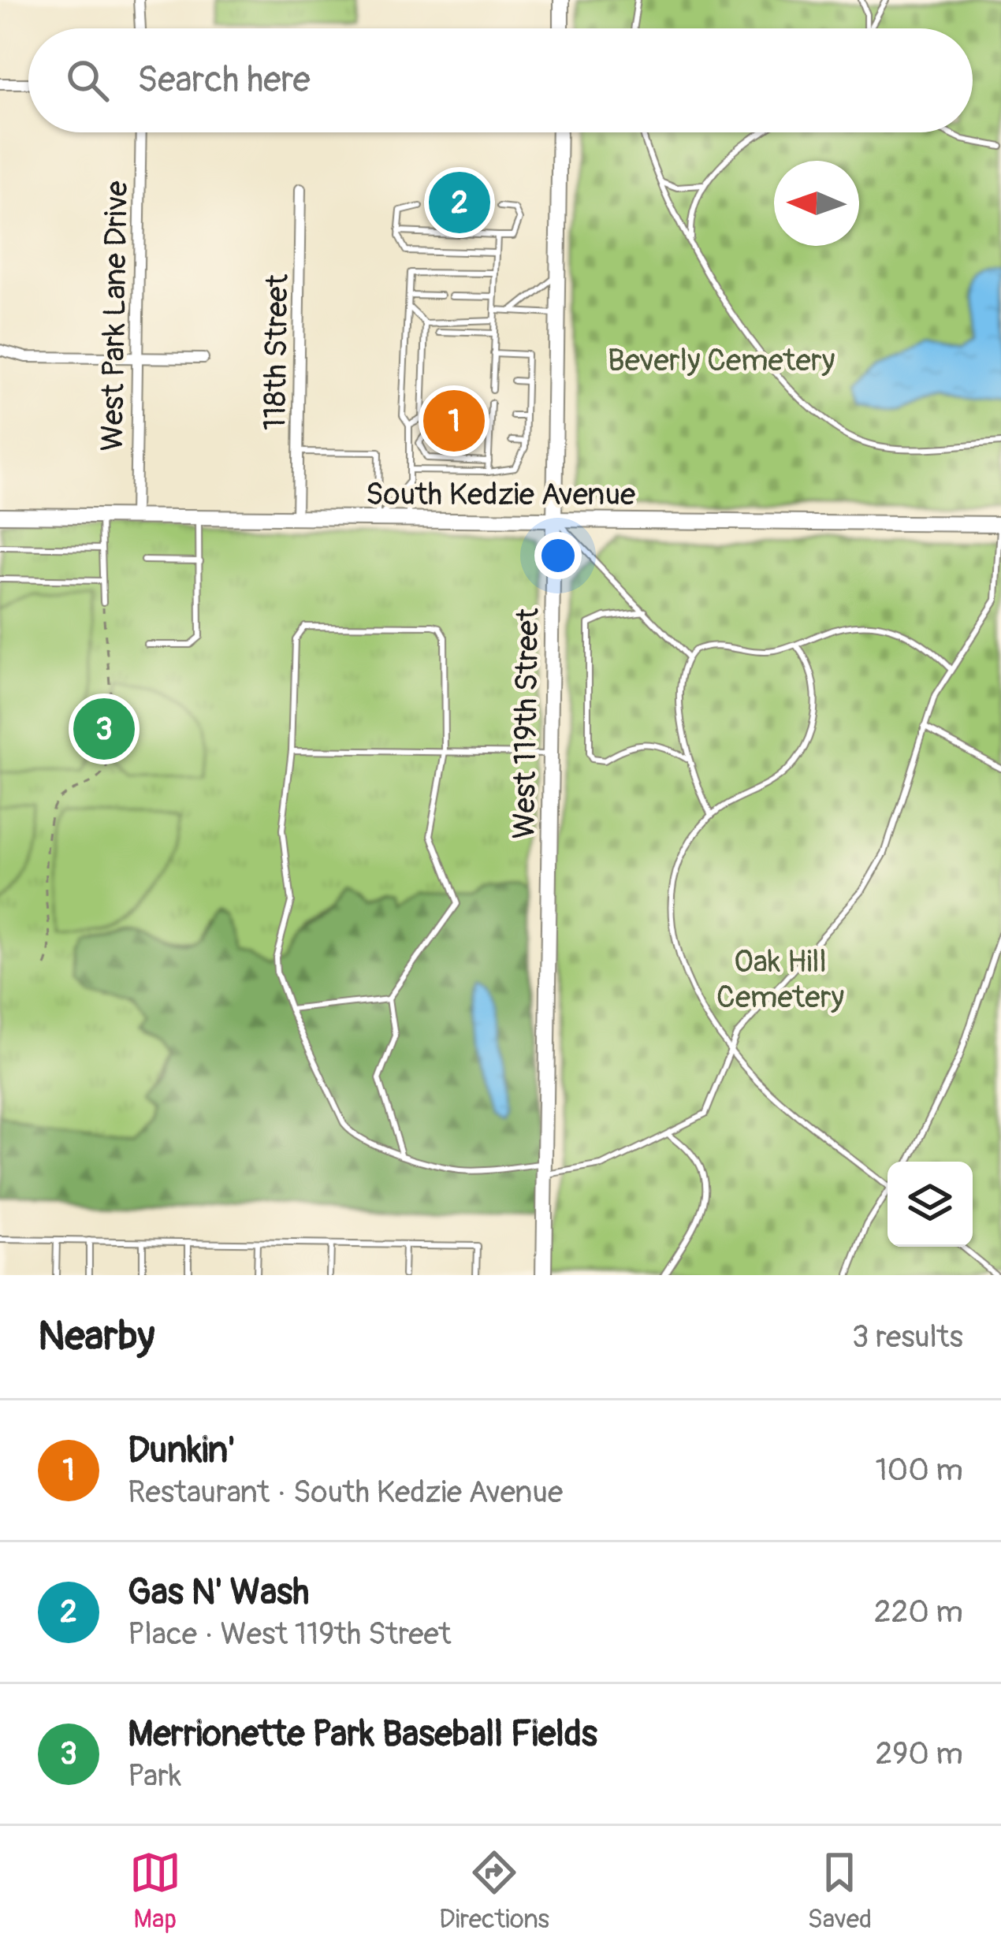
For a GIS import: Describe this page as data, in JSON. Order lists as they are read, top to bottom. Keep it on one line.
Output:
{"streets":{"street":["West Park Lane Drive","118th Street","South Kedzie Avenue","West 119th Street"]},"crossings":[["West Park Lane Drive","South Kedzie Avenue"],["118th Street","South Kedzie Avenue"],["South Kedzie Avenue","West 119th Street"]],"parks":["Beverly Cemetery","Oak Hill Cemetery"],"north":"left","page":{"search":"Search here","pins":["2","1","3"],"heading":["Nearby","3 results"],"list":[{"mark":"1","name":"Dunkin'","note":"Restaurant · South Kedzie Avenue","value":"100 m"},{"mark":"2","name":"Gas N' Wash","note":"Place · West 119th Street","value":"220 m"},{"mark":"3","name":"Merrionette Park Baseball Fields","note":"Park","value":"290 m"}],"nav":["Map","Directions","Saved"]}}
